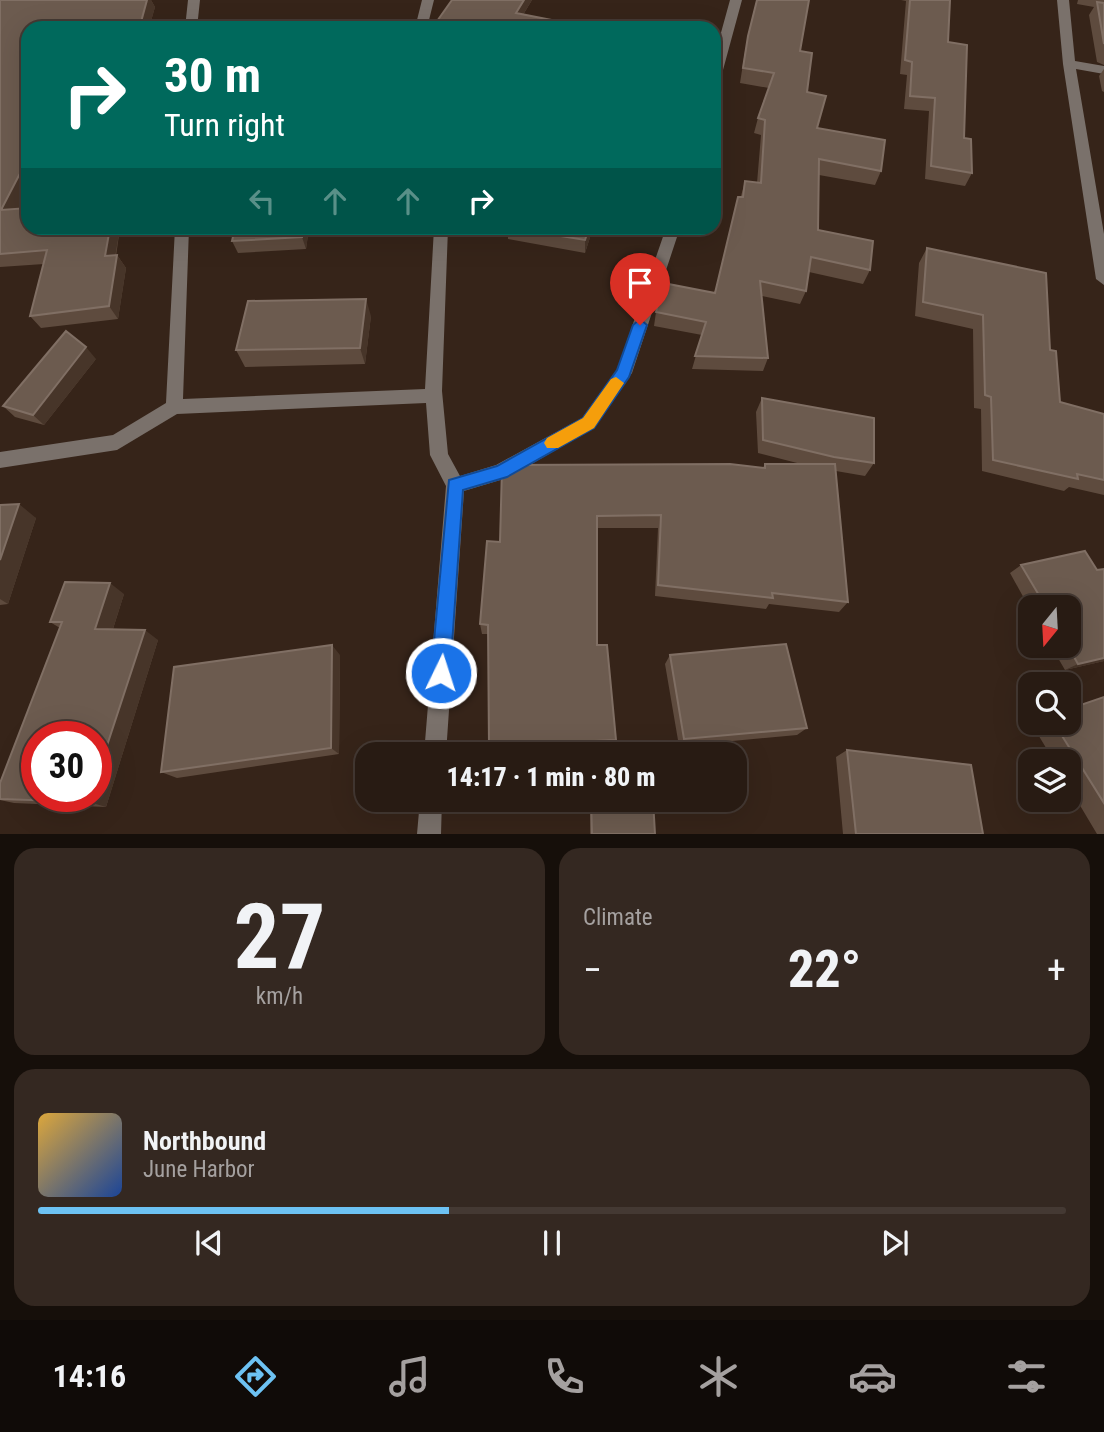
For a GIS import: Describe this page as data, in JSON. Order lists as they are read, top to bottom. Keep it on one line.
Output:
{"north":"bottom","page":{"turn":["30 m","Turn right"],"limit":"30","trip":"14:17 · 1 min · 80 m","tile":[["27","km/h"],"Climate"],"heat":["−","22°","+"],"song":["Northbound","June Harbor"],"tabs":"14:16"}}
